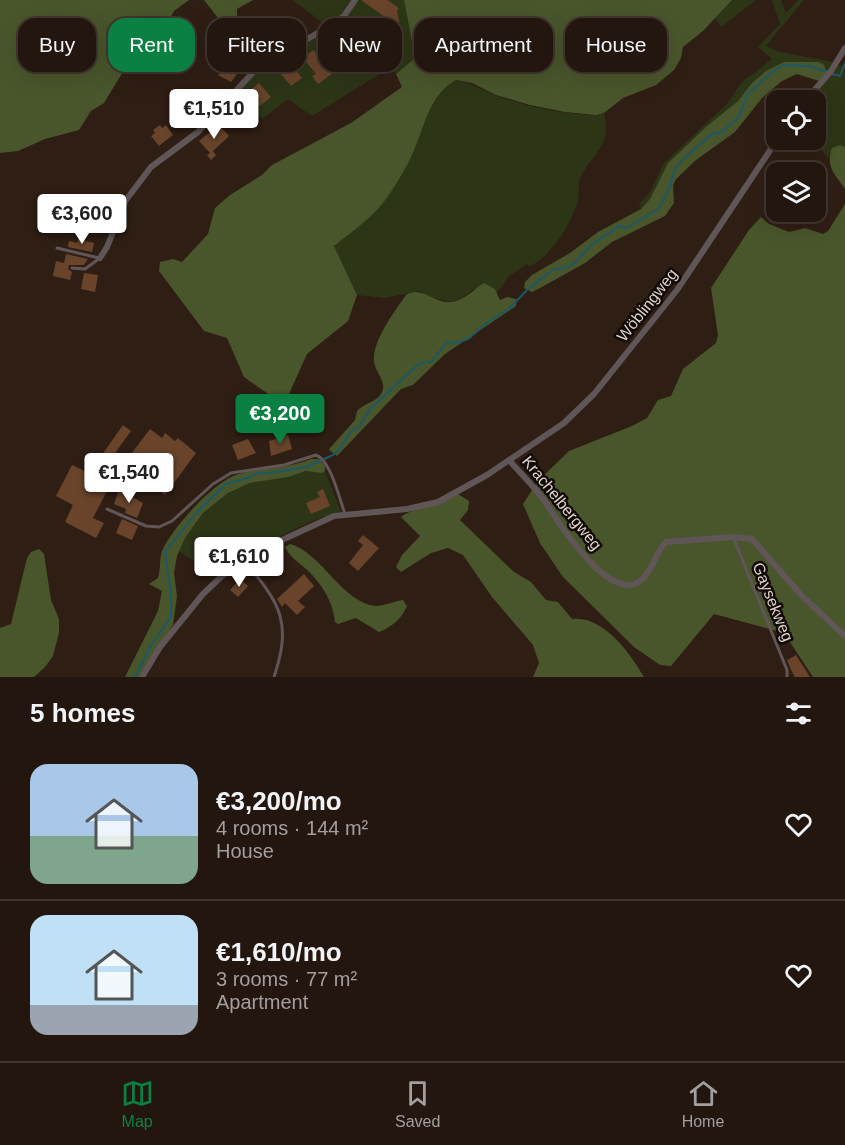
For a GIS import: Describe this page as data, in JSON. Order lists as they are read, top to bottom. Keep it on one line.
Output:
{"streets":{"street":["Wöblingweg","Krachelbergweg"],"lane":["Gaysekweg"]},"crossings":[["Wöblingweg","Krachelbergweg"],["Krachelbergweg","Gaysekweg"]],"page":{"chip":["Buy","Rent","Filters","New","Apartment","House"],"price":["€1,510","€3,600","€3,200","€1,540","€1,610"],"heading":"5 homes","list":[{"name":"€3,200/mo","note":"4 rooms · 144 m² · House"},{"name":"€1,610/mo","note":"3 rooms · 77 m² · Apartment"}],"tabs":["Map","Saved","Home"]}}
